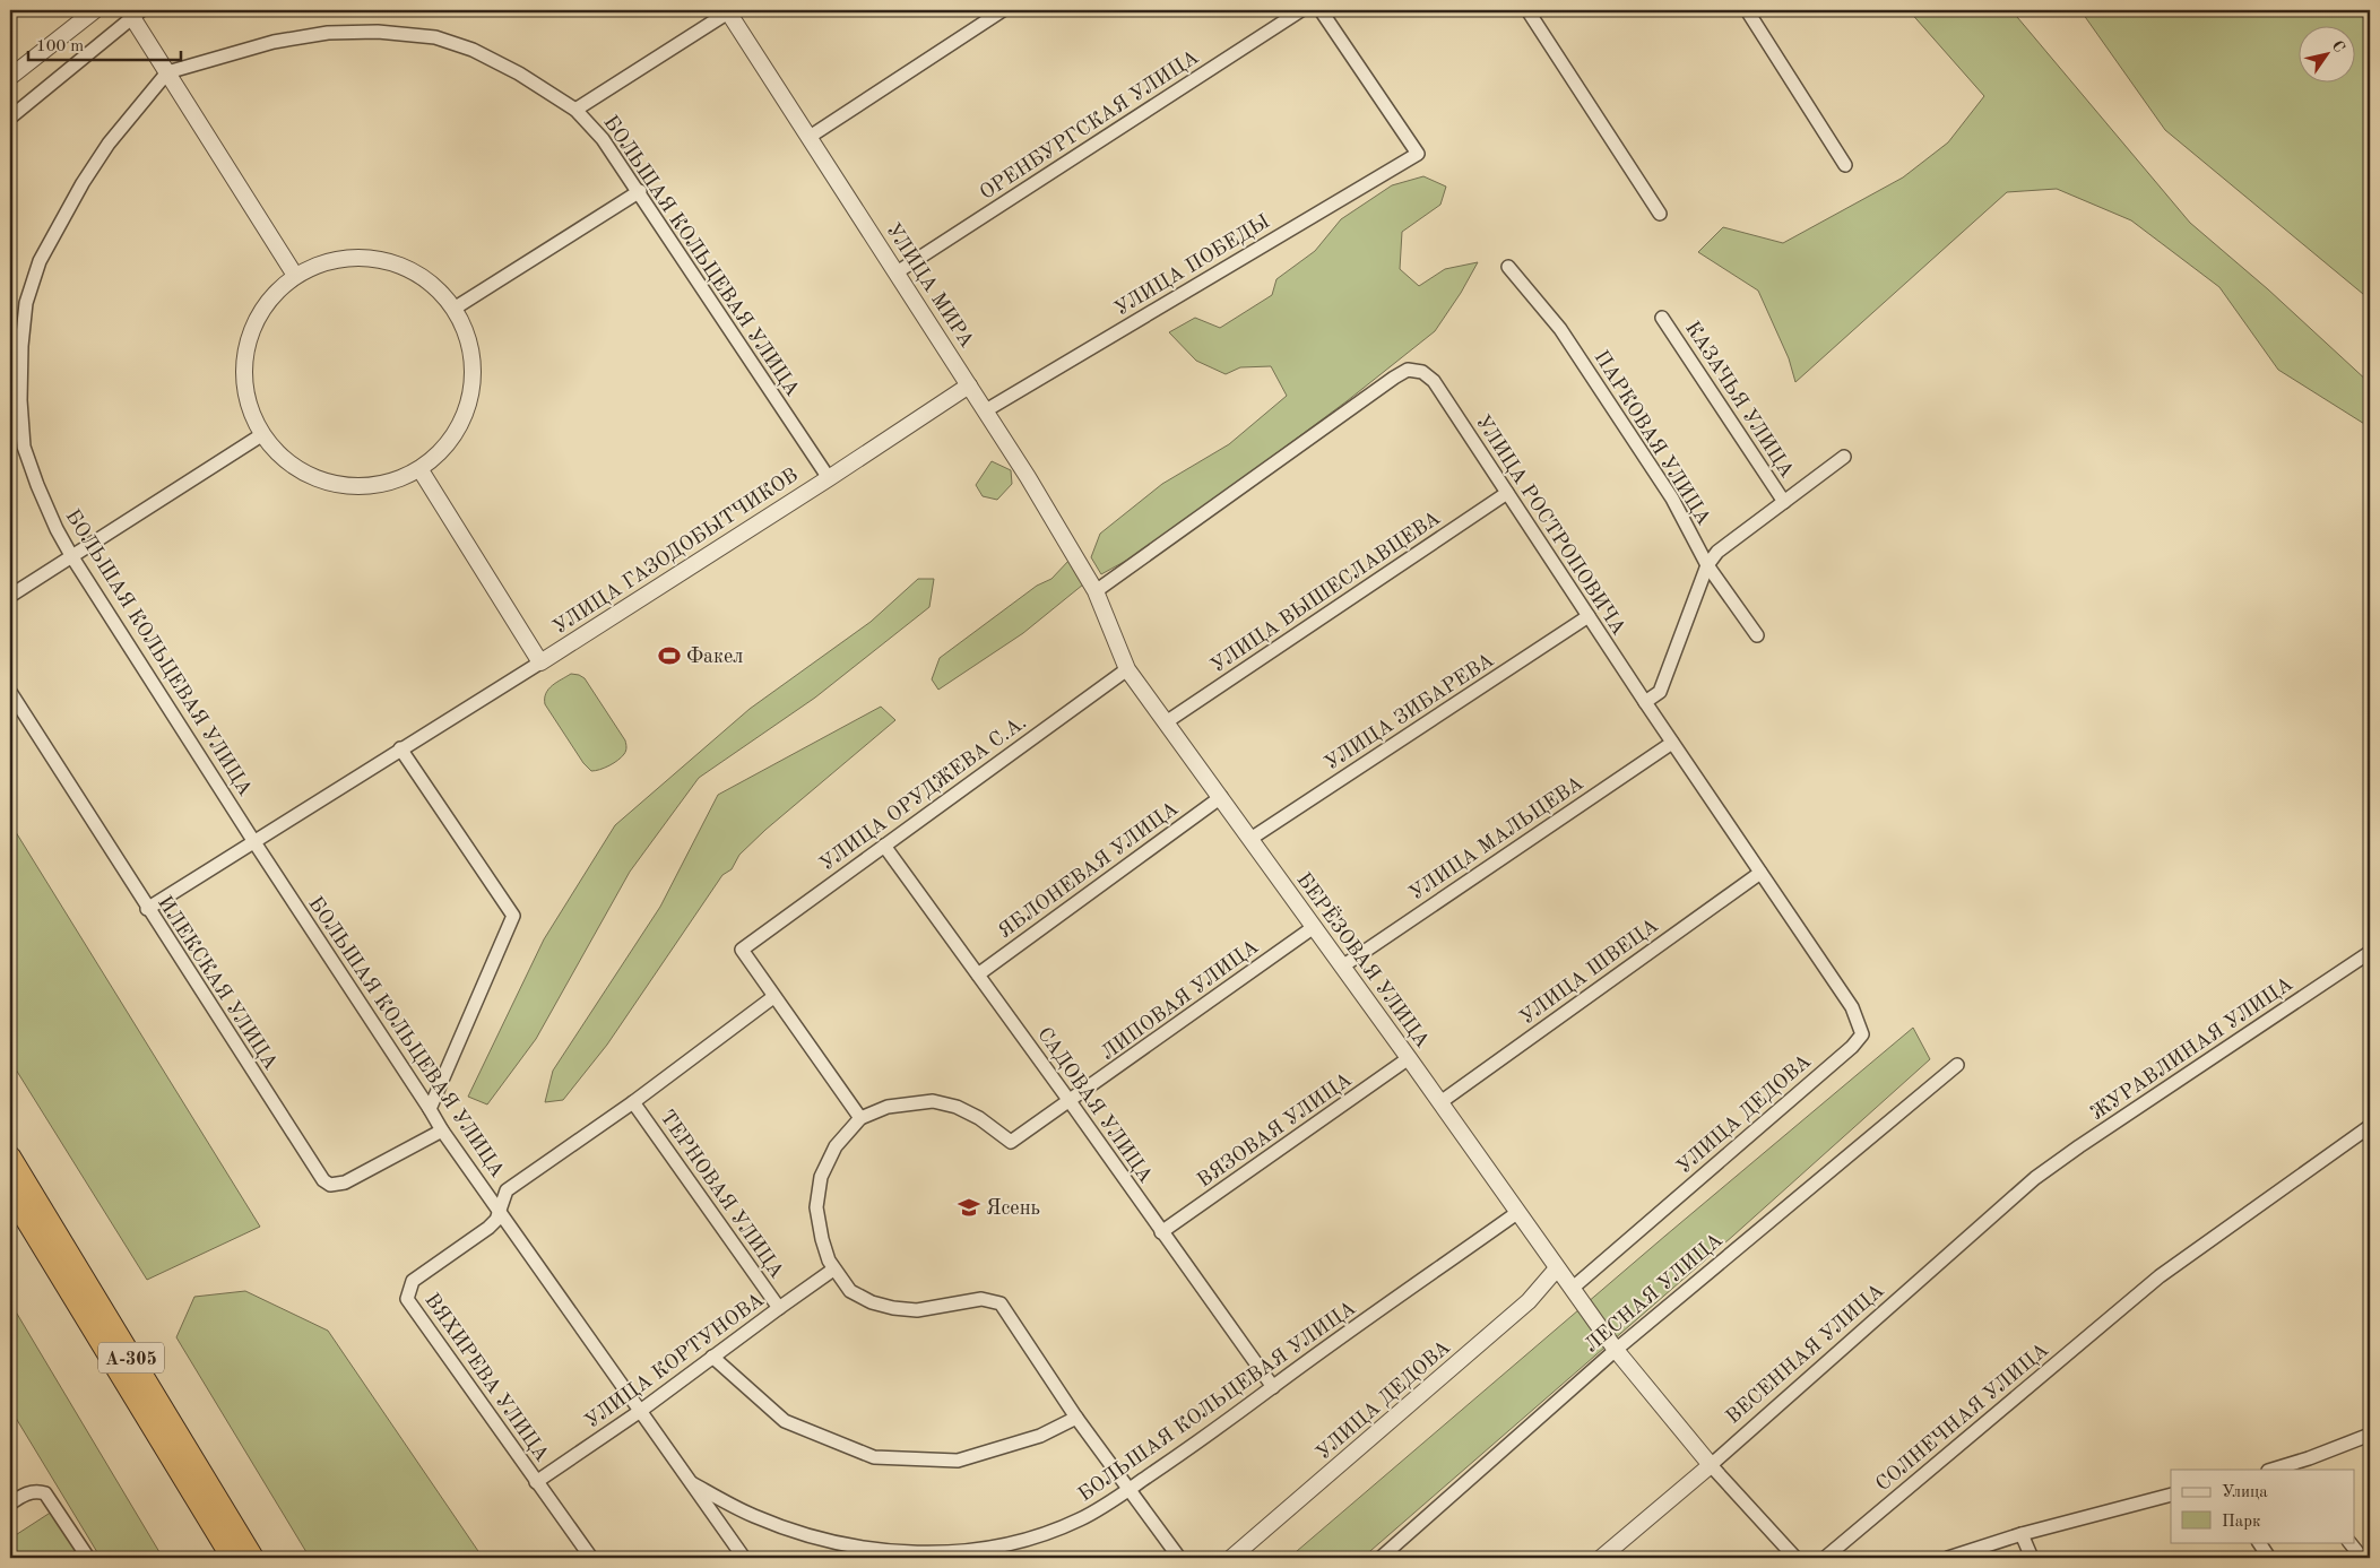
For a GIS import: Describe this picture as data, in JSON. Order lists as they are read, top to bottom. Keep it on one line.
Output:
{"streets":{"highway":["А-305"],"street":["ОРЕНБУРГСКАЯ УЛИЦА","БОЛЬШАЯ КОЛЬЦЕВАЯ УЛИЦА","УЛИЦА ПОБЕДЫ","УЛИЦА МИРА","КАЗАЧЬЯ УЛИЦА","ПАРКОВАЯ УЛИЦА","УЛИЦА РОСТРОПОВИЧА","УЛИЦА ГАЗОДОБЫТЧИКОВ","УЛИЦА ВЫШЕСЛАВЦЕВА","УЛИЦА ЗИБАРЕВА","УЛИЦА ОРУДЖЕВА С.А.","УЛИЦА МАЛЬЦЕВА","ЯБЛОНЕВАЯ УЛИЦА","БЕРЁЗОВАЯ УЛИЦА","УЛИЦА ШВЕЦА","ИЛЕКСКАЯ УЛИЦА","ЛИПОВАЯ УЛИЦА","ЖУРАВЛИНАЯ УЛИЦА","САДОВАЯ УЛИЦА","УЛИЦА ДЕДОВА","ВЯЗОВАЯ УЛИЦА","ТЕРНОВАЯ УЛИЦА","ЛЕСНАЯ УЛИЦА","ВЕСЕННАЯ УЛИЦА","УЛИЦА КОРТУНОВА","ВЯХИРЕВА УЛИЦА","СОЛНЕЧНАЯ УЛИЦА"]},"crossings":[["ОРЕНБУРГСКАЯ УЛИЦА","УЛИЦА МИРА"],["БОЛЬШАЯ КОЛЬЦЕВАЯ УЛИЦА","УЛИЦА ГАЗОДОБЫТЧИКОВ"],["БОЛЬШАЯ КОЛЬЦЕВАЯ УЛИЦА","БЕРЁЗОВАЯ УЛИЦА"],["БОЛЬШАЯ КОЛЬЦЕВАЯ УЛИЦА","ИЛЕКСКАЯ УЛИЦА"],["БОЛЬШАЯ КОЛЬЦЕВАЯ УЛИЦА","САДОВАЯ УЛИЦА"],["БОЛЬШАЯ КОЛЬЦЕВАЯ УЛИЦА","УЛИЦА КОРТУНОВА"],["БОЛЬШАЯ КОЛЬЦЕВАЯ УЛИЦА","ВЯХИРЕВА УЛИЦА"],["УЛИЦА ПОБЕДЫ","УЛИЦА МИРА"],["УЛИЦА МИРА","УЛИЦА РОСТРОПОВИЧА"],["УЛИЦА МИРА","УЛИЦА ГАЗОДОБЫТЧИКОВ"],["УЛИЦА МИРА","БЕРЁЗОВАЯ УЛИЦА"],["УЛИЦА РОСТРОПОВИЧА","УЛИЦА ВЫШЕСЛАВЦЕВА"],["УЛИЦА РОСТРОПОВИЧА","УЛИЦА ЗИБАРЕВА"],["УЛИЦА РОСТРОПОВИЧА","УЛИЦА МАЛЬЦЕВА"],["УЛИЦА РОСТРОПОВИЧА","БЕРЁЗОВАЯ УЛИЦА"],["УЛИЦА РОСТРОПОВИЧА","УЛИЦА ШВЕЦА"],["УЛИЦА РОСТРОПОВИЧА","УЛИЦА ДЕДОВА"],["УЛИЦА ГАЗОДОБЫТЧИКОВ","ИЛЕКСКАЯ УЛИЦА"],["УЛИЦА ВЫШЕСЛАВЦЕВА","БЕРЁЗОВАЯ УЛИЦА"],["УЛИЦА ЗИБАРЕВА","БЕРЁЗОВАЯ УЛИЦА"],["УЛИЦА ОРУДЖЕВА С.А.","БЕРЁЗОВАЯ УЛИЦА"],["УЛИЦА ОРУДЖЕВА С.А.","САДОВАЯ УЛИЦА"],["УЛИЦА МАЛЬЦЕВА","БЕРЁЗОВАЯ УЛИЦА"],["ЯБЛОНЕВАЯ УЛИЦА","БЕРЁЗОВАЯ УЛИЦА"],["ЯБЛОНЕВАЯ УЛИЦА","САДОВАЯ УЛИЦА"],["БЕРЁЗОВАЯ УЛИЦА","УЛИЦА ШВЕЦА"],["БЕРЁЗОВАЯ УЛИЦА","ЛИПОВАЯ УЛИЦА"],["БЕРЁЗОВАЯ УЛИЦА","УЛИЦА ДЕДОВА"],["БЕРЁЗОВАЯ УЛИЦА","ВЯЗОВАЯ УЛИЦА"],["БЕРЁЗОВАЯ УЛИЦА","ЛЕСНАЯ УЛИЦА"],["БЕРЁЗОВАЯ УЛИЦА","ВЕСЕННАЯ УЛИЦА"],["ЛИПОВАЯ УЛИЦА","САДОВАЯ УЛИЦА"],["ЖУРАВЛИНАЯ УЛИЦА","ВЕСЕННАЯ УЛИЦА"],["САДОВАЯ УЛИЦА","ВЯЗОВАЯ УЛИЦА"],["ТЕРНОВАЯ УЛИЦА","УЛИЦА КОРТУНОВА"],["УЛИЦА КОРТУНОВА","ВЯХИРЕВА УЛИЦА"]],"places":{"sports":["Факел"],"school or university":["Ясень"]},"legend":["Улица","Парк"],"scale_bar":"100 m","north":"top right"}
